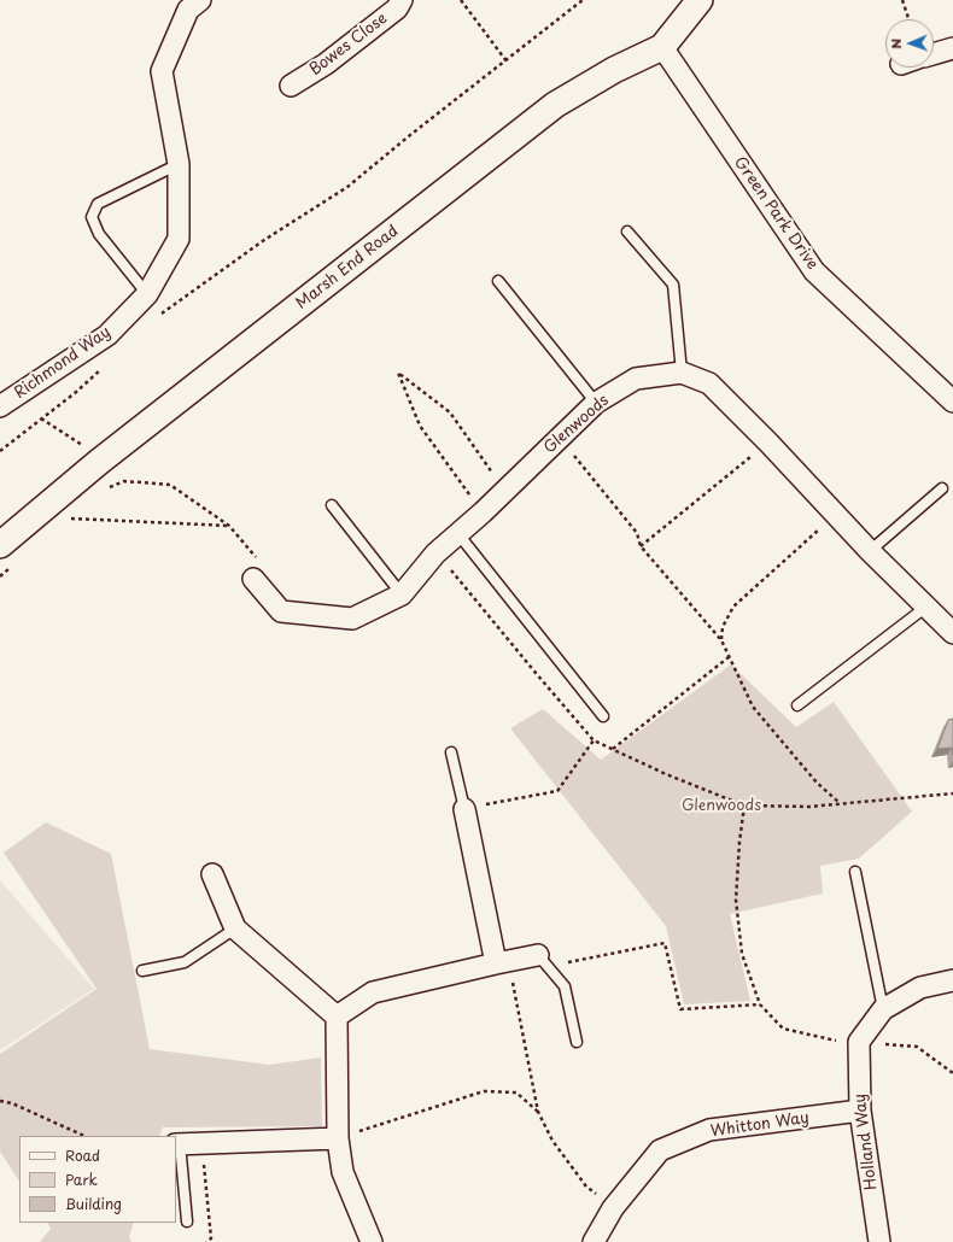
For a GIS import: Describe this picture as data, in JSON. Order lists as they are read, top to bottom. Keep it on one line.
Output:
{"streets":{"street":["Bowes Close","Green Park Drive","Marsh End Road","Richmond Way","Glenwoods","Whitton Way","Holland Way"]},"crossings":[["Green Park Drive","Marsh End Road"],["Whitton Way","Holland Way"]],"parks":["Glenwoods"],"legend":["Road","Park","Building"],"north":"left"}
